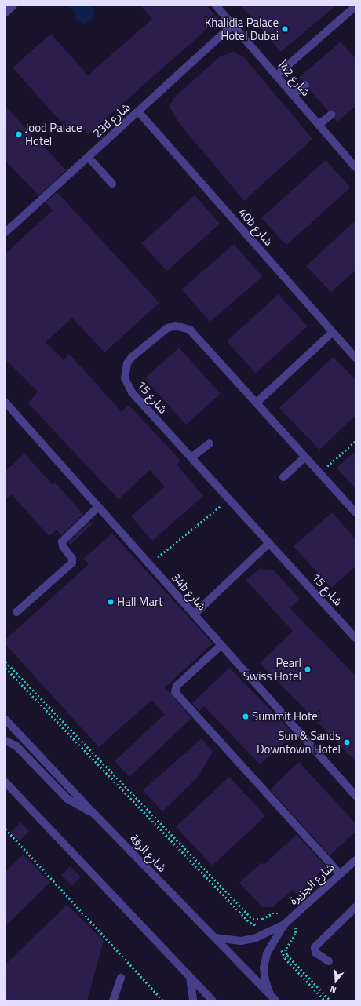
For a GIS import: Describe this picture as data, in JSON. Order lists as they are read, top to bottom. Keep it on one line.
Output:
{"streets":{"street":["شارع 42أ","23d شارع","40b شارع","شارع 15","34b شارع","شارع الرقة","شارع الجزيرة"]},"crossings":[["شارع 42أ","23d شارع"],["23d شارع","40b شارع"],["شارع الرقة","شارع الجزيرة"]],"places":["Khalidia Palace Hotel Dubai","Jood Palace Hotel","Hall Mart","Pearl Swiss Hotel","Summit Hotel","Sun & Sands Downtown Hotel"],"north":"bottom"}
